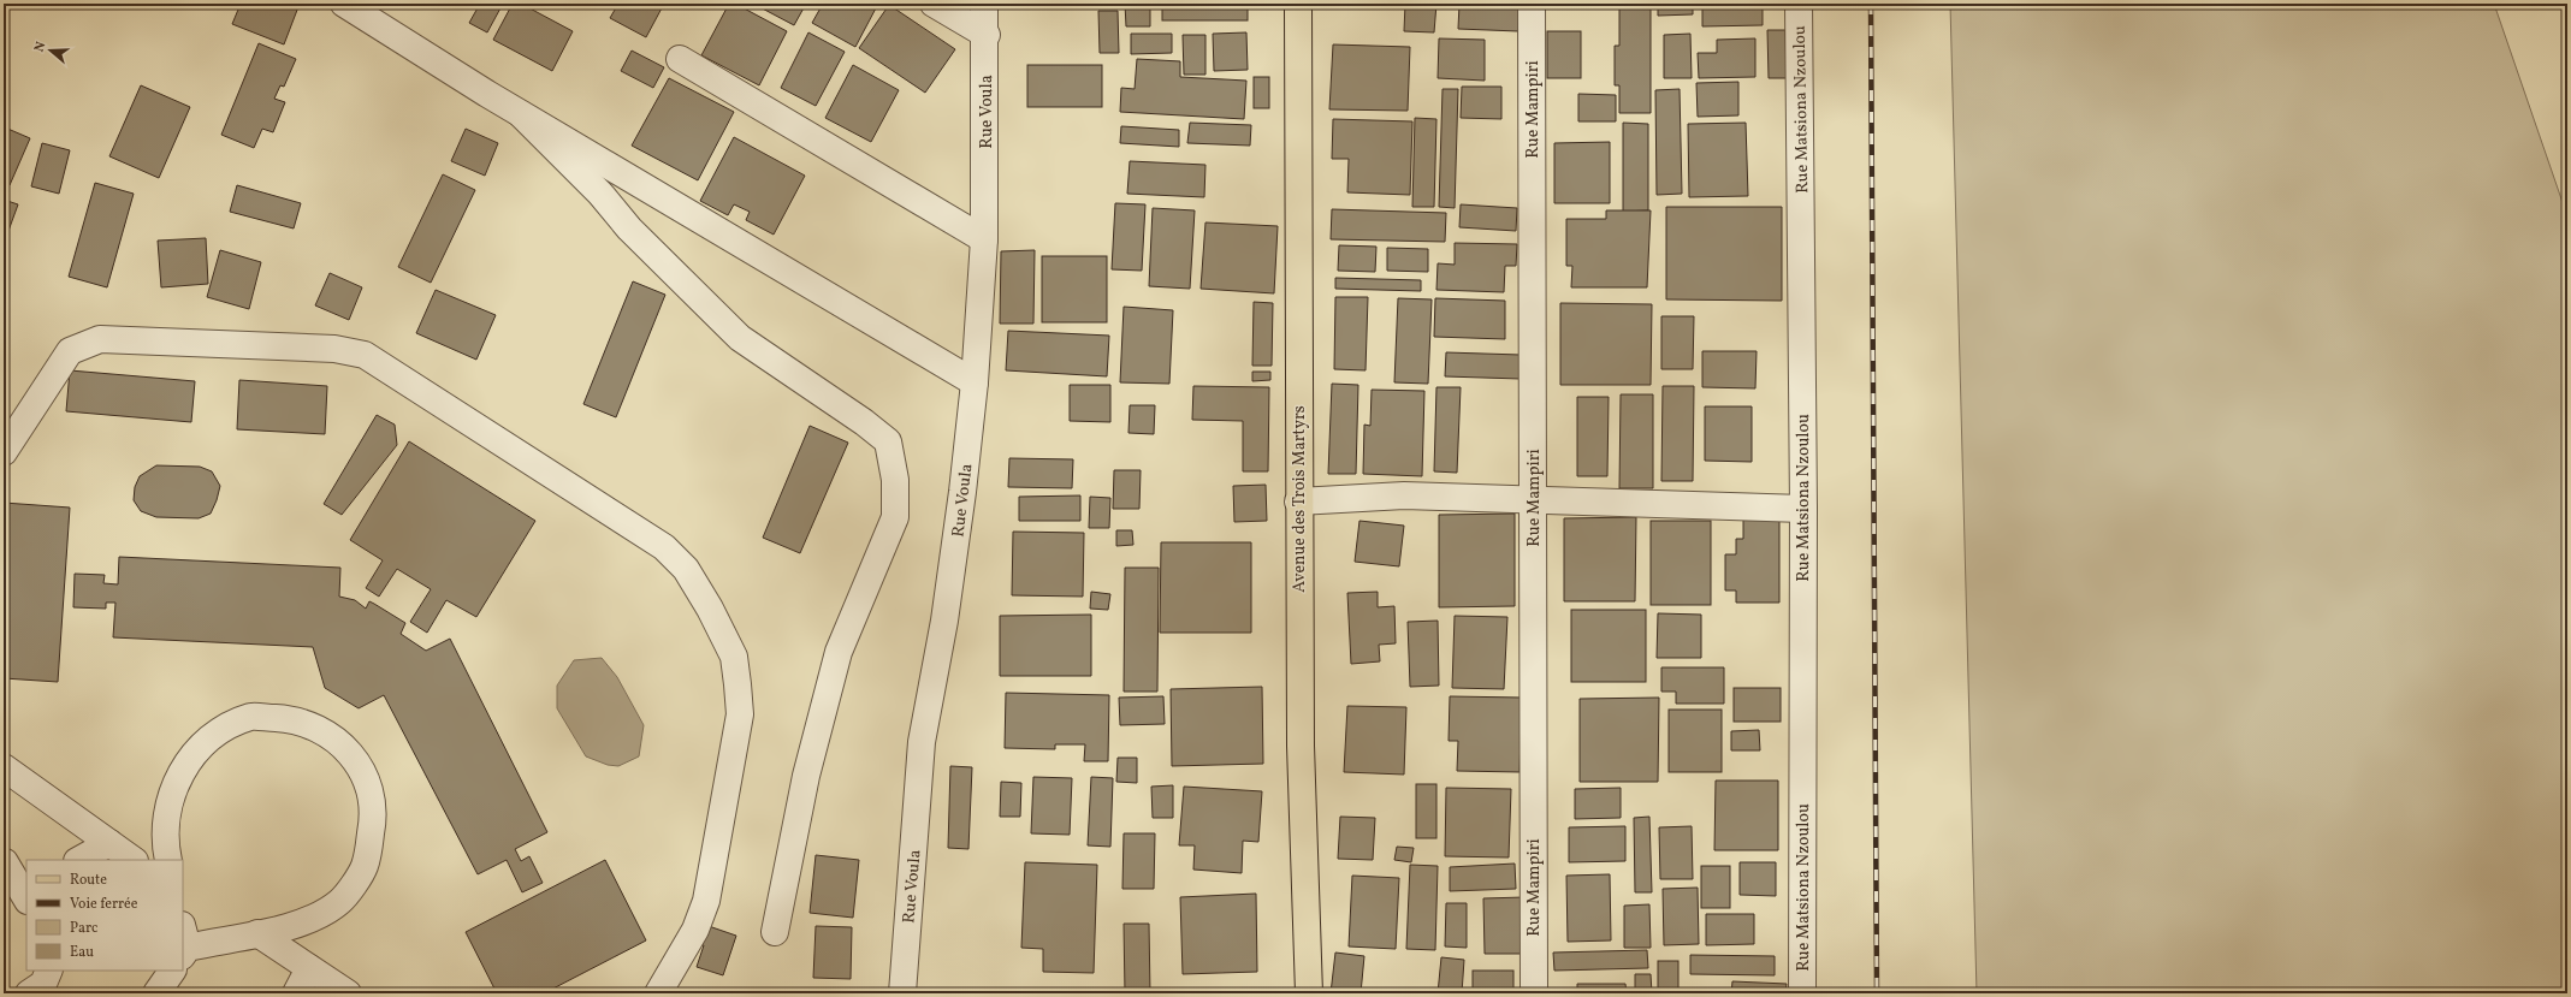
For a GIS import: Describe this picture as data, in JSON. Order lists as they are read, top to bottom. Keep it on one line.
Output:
{"streets":{"main road":["Avenue des Trois Martyrs"],"street":["Rue Mampiri","Rue Matsiona Nzoulou","Rue Voula"]},"legend":["Route","Voie ferrée","Parc","Eau"],"north":"left"}
